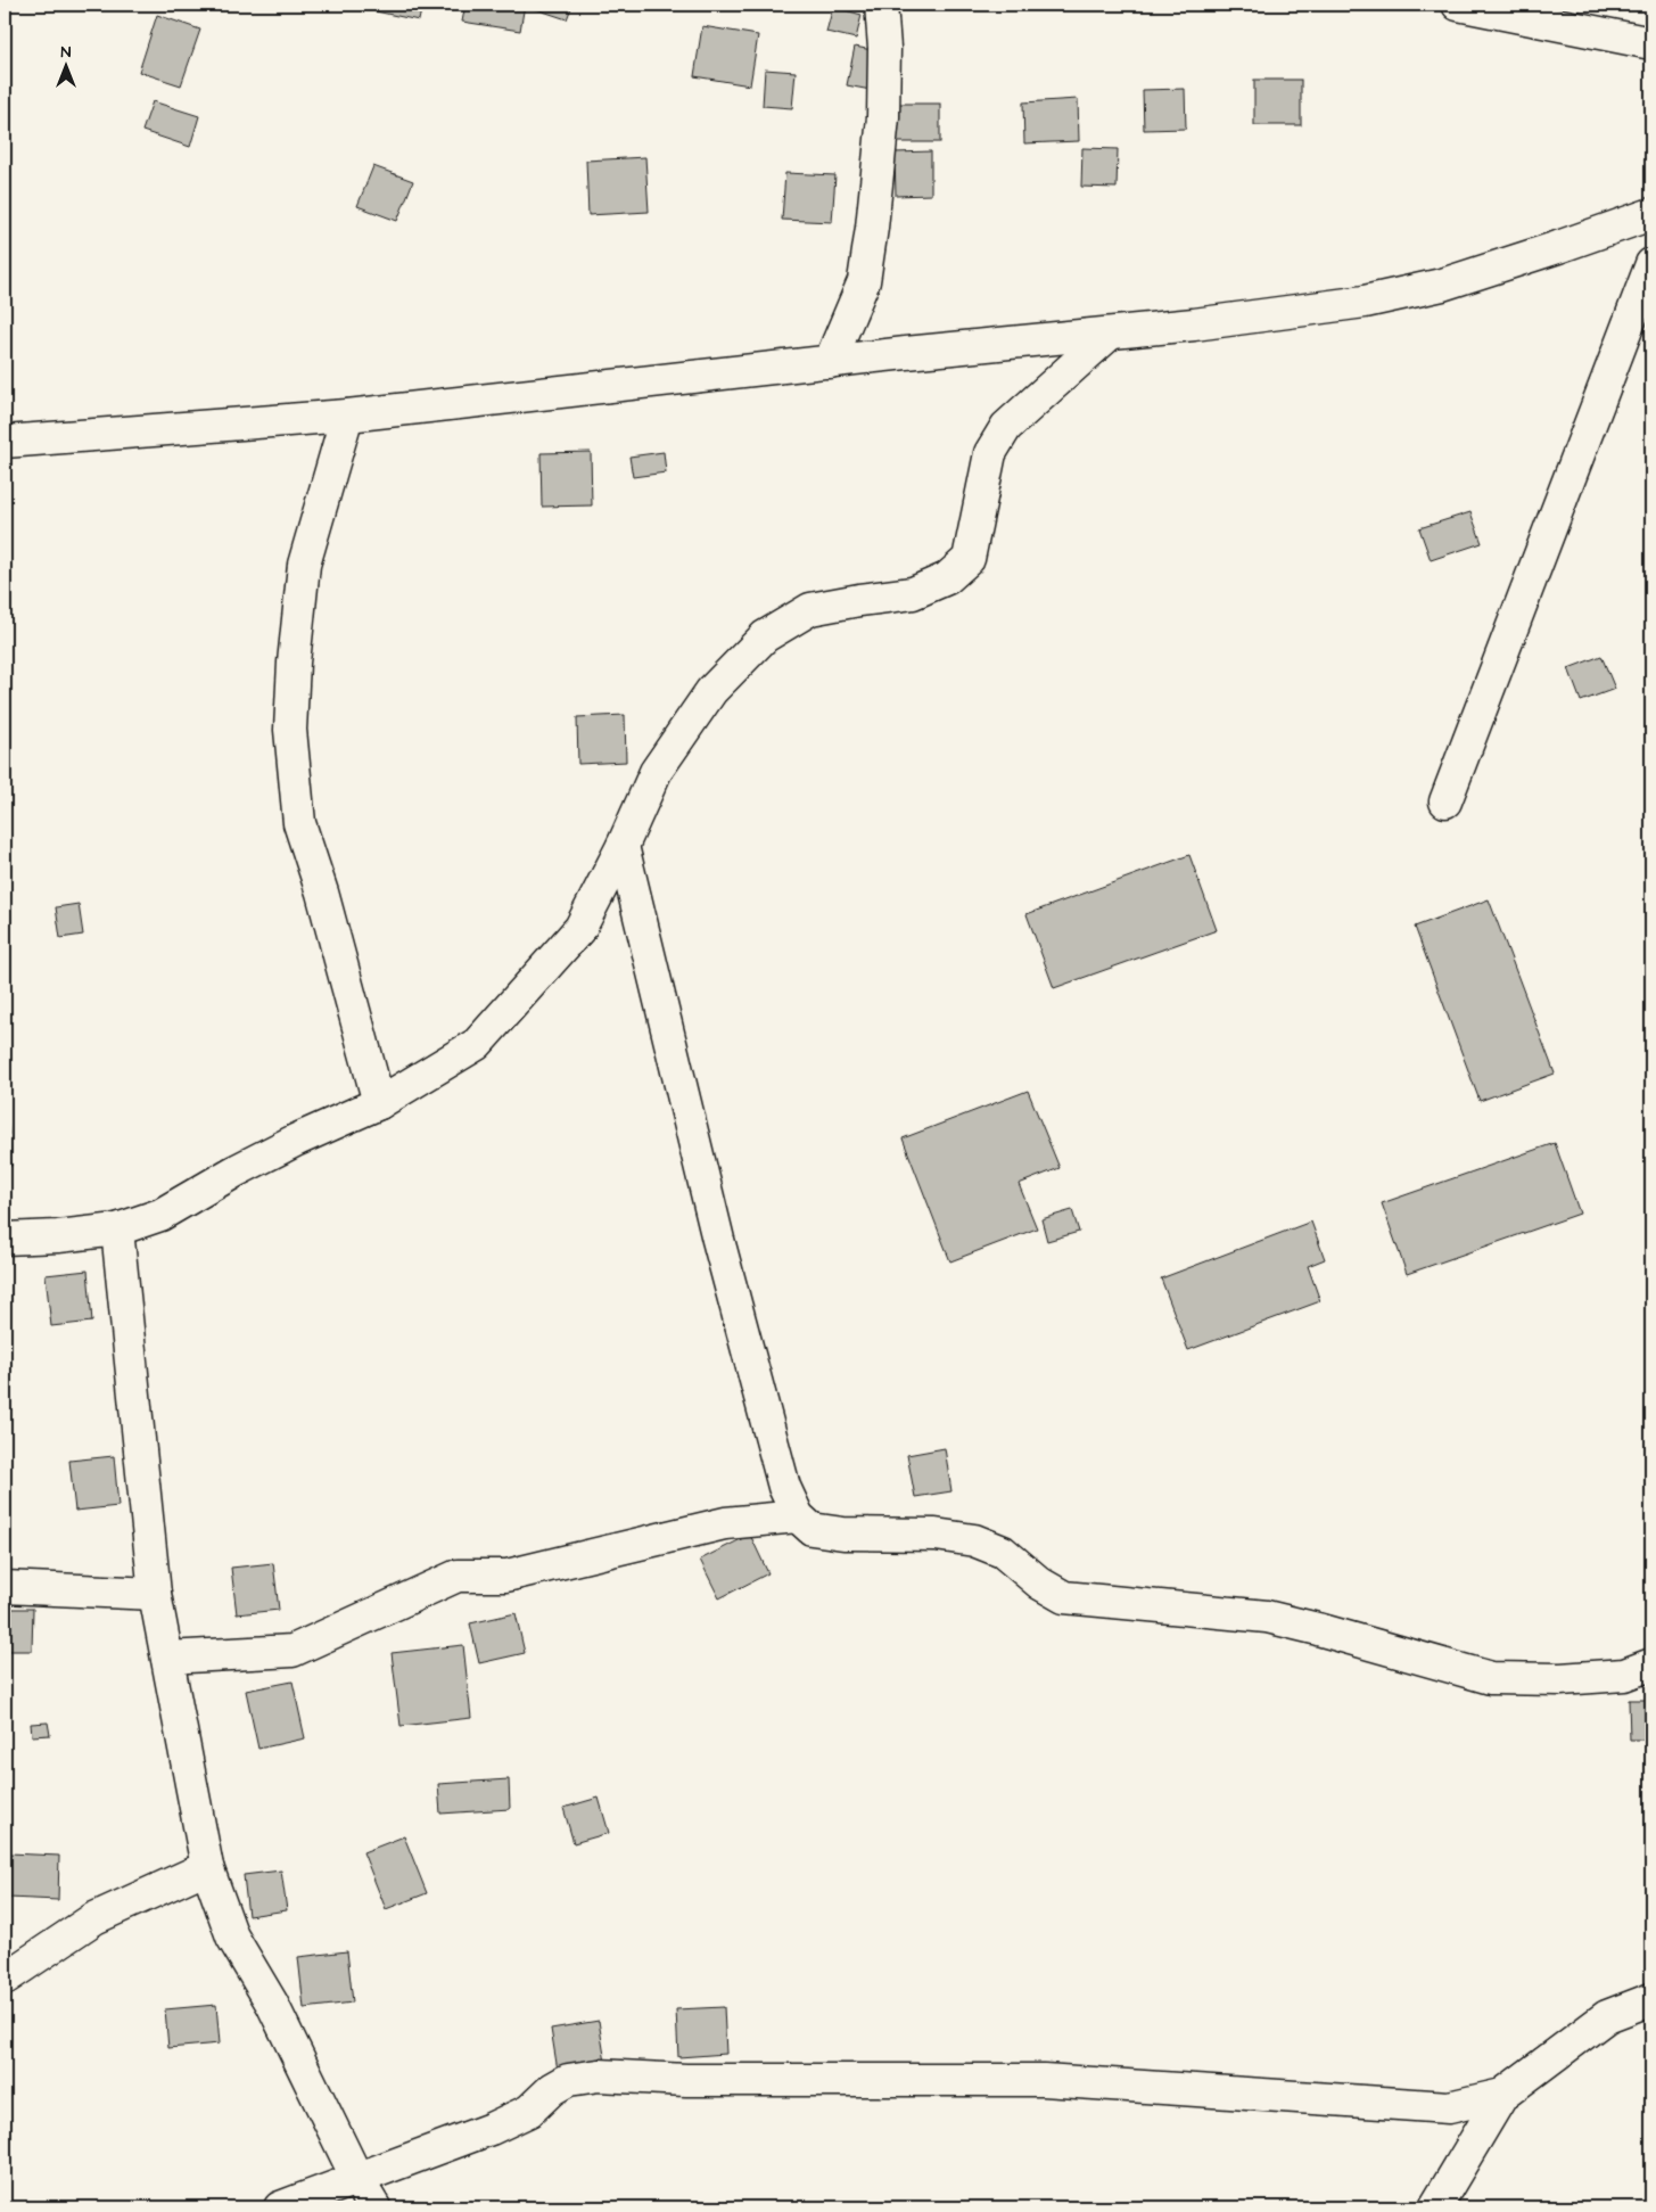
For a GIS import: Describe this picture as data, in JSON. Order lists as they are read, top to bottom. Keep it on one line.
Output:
{"north":"top"}
